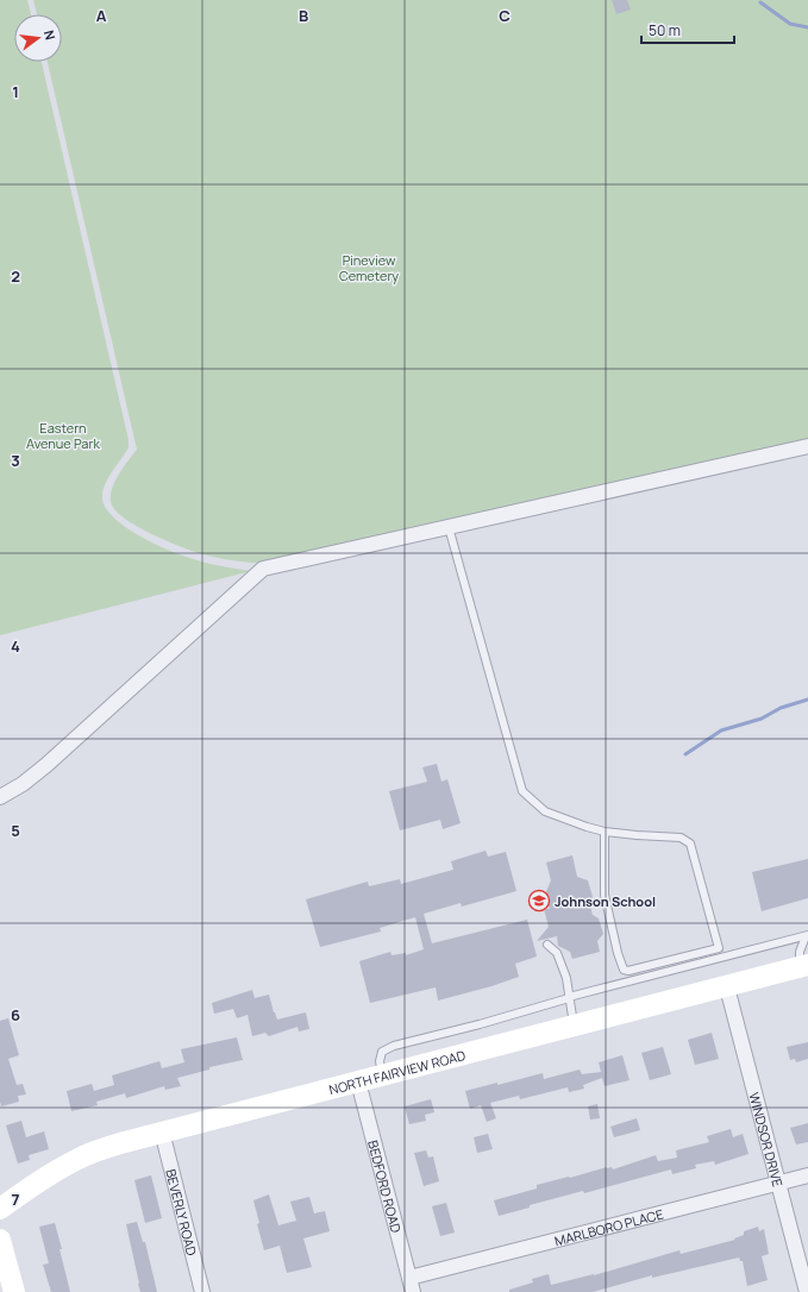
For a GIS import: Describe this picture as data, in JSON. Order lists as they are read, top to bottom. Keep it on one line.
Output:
{"streets":{"main road":["NORTH FAIRVIEW ROAD"],"street":["WINDSOR DRIVE","BEDFORD ROAD","BEVERLY ROAD","MARLBORO PLACE"]},"crossings":[["NORTH FAIRVIEW ROAD","WINDSOR DRIVE"],["NORTH FAIRVIEW ROAD","BEDFORD ROAD"],["NORTH FAIRVIEW ROAD","BEVERLY ROAD"],["WINDSOR DRIVE","MARLBORO PLACE"],["BEDFORD ROAD","MARLBORO PLACE"]],"parks":["Pineview Cemetery","Eastern Avenue Park"],"places":{"school or university":["Johnson School"]},"scale_bar":"50 m","north":"right","grid":{"columns":["A","B","C"],"rows":["1","2","3","4","5","6","7"]}}
